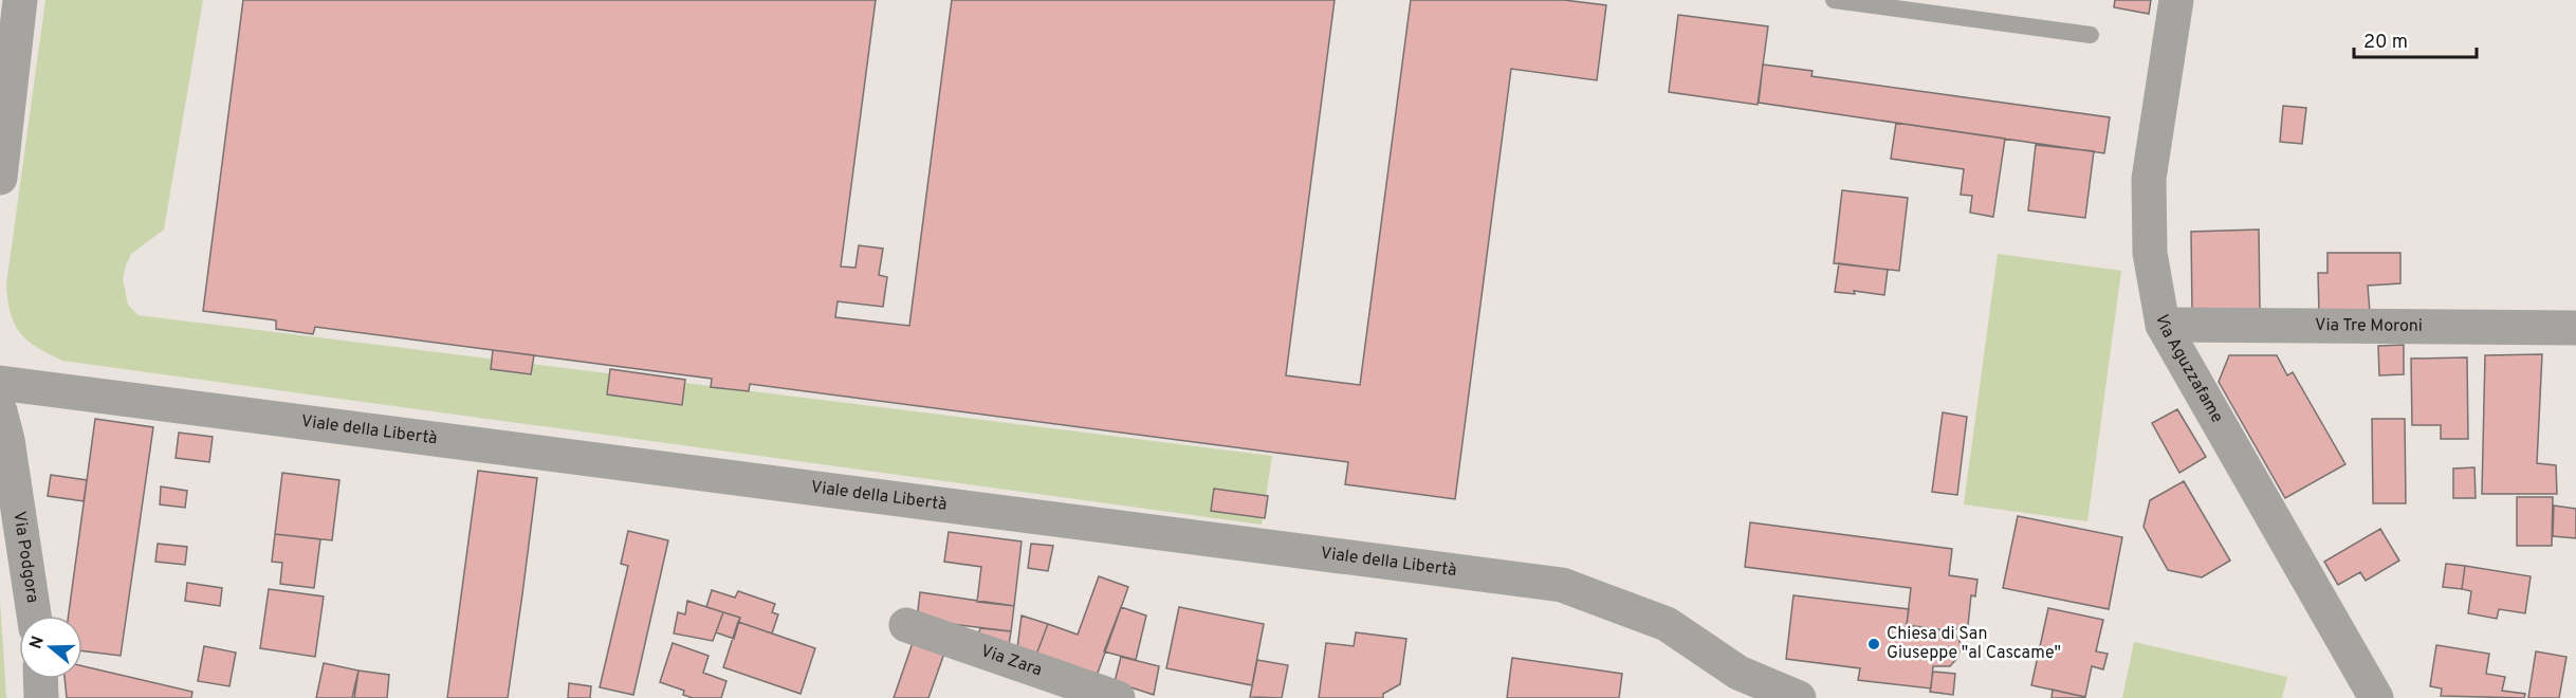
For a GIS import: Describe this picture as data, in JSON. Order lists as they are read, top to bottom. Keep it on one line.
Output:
{"streets":{"street":["Via Tre Moroni","Via Aguzzafame","Viale della Libertà","Via Podgora","Via Zara"]},"crossings":[["Via Tre Moroni","Via Aguzzafame"]],"places":["Chiesa di San Giuseppe \"al Cascame\""],"scale_bar":"20 m","north":"left"}
